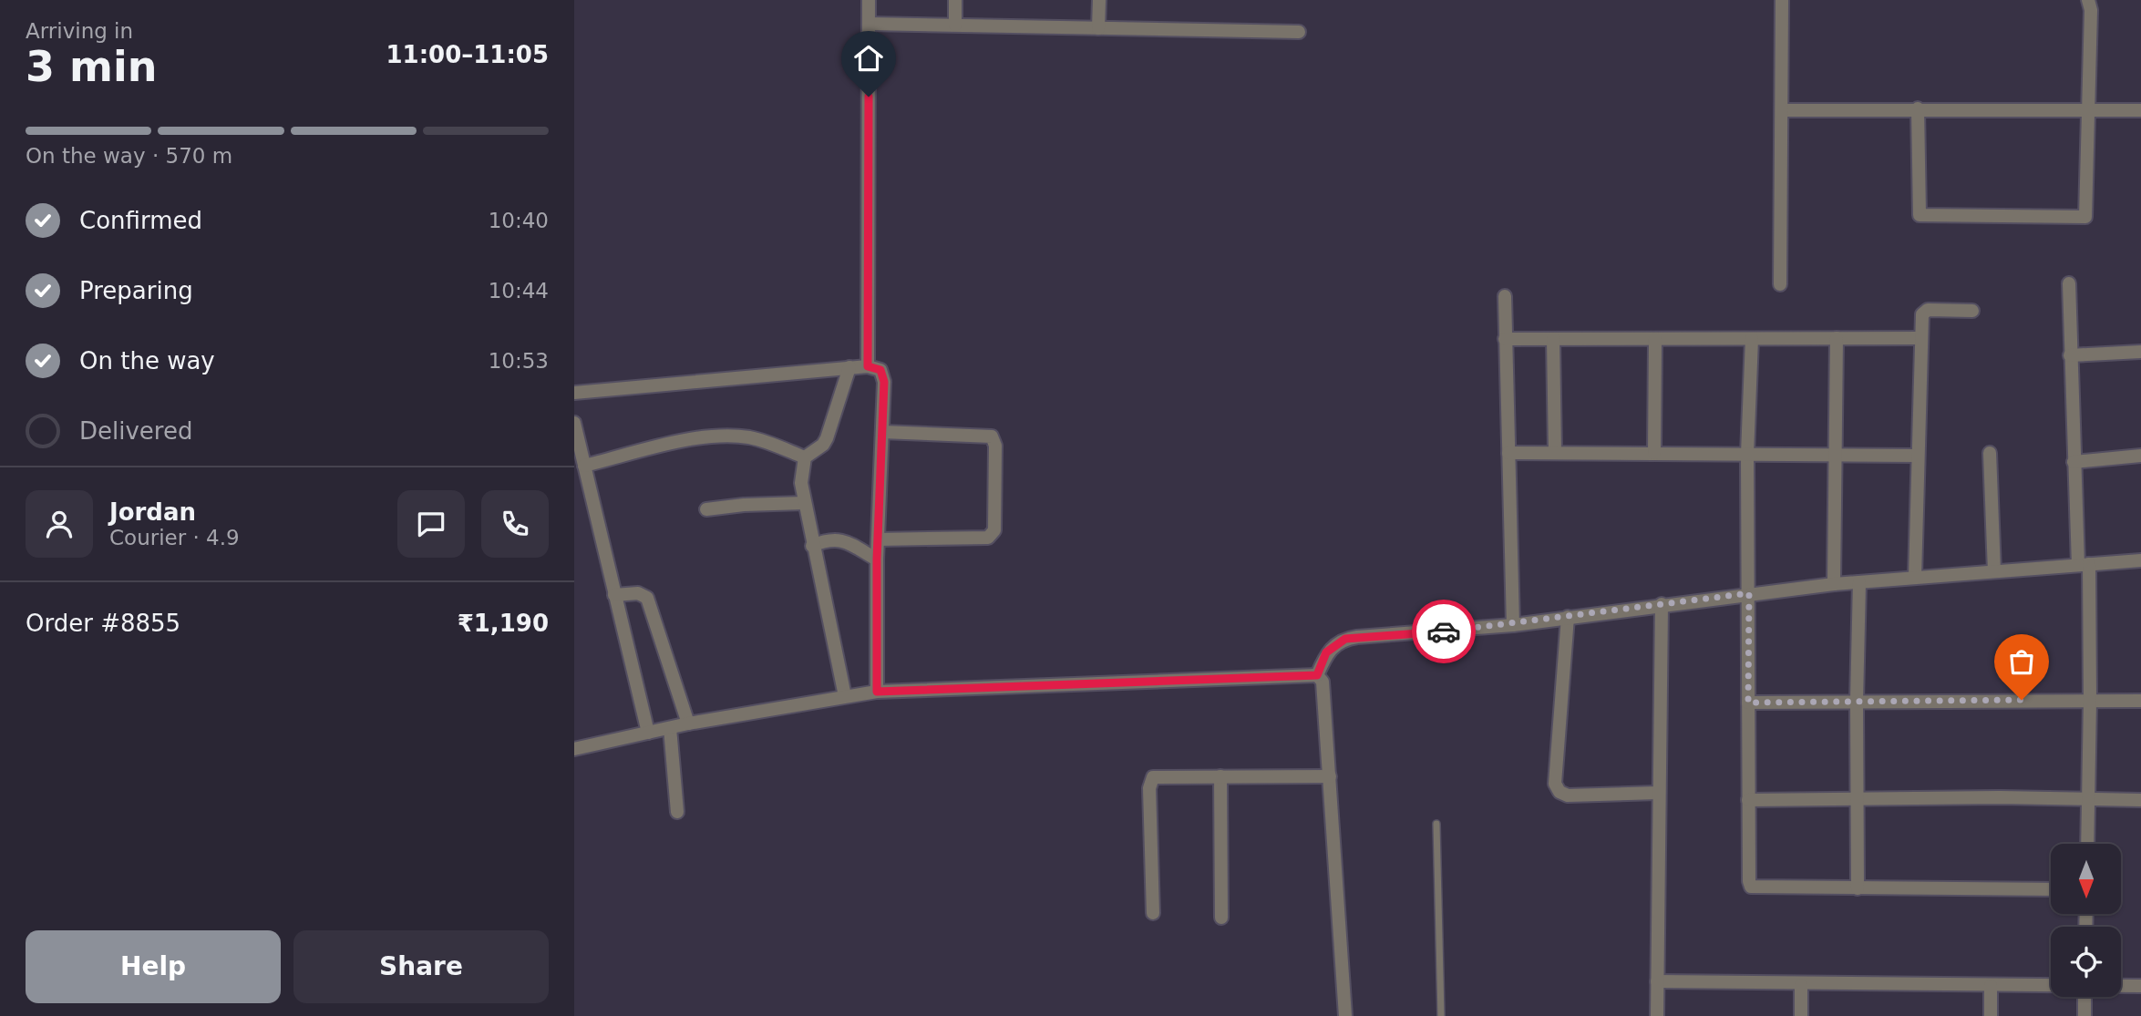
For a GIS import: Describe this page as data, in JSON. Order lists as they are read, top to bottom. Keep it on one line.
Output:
{"north":"bottom","page":{"heading":["3 min","Arriving in","11:00–11:05"],"panel":["Jordan","Courier · 4.9","Order #8855","₹1,190"],"bar":"On the way · 570 m","list":[["Confirmed","10:40"],["Preparing","10:44"],["On the way","10:53"],"Delivered"],"buttons":["Help","Share"]}}
